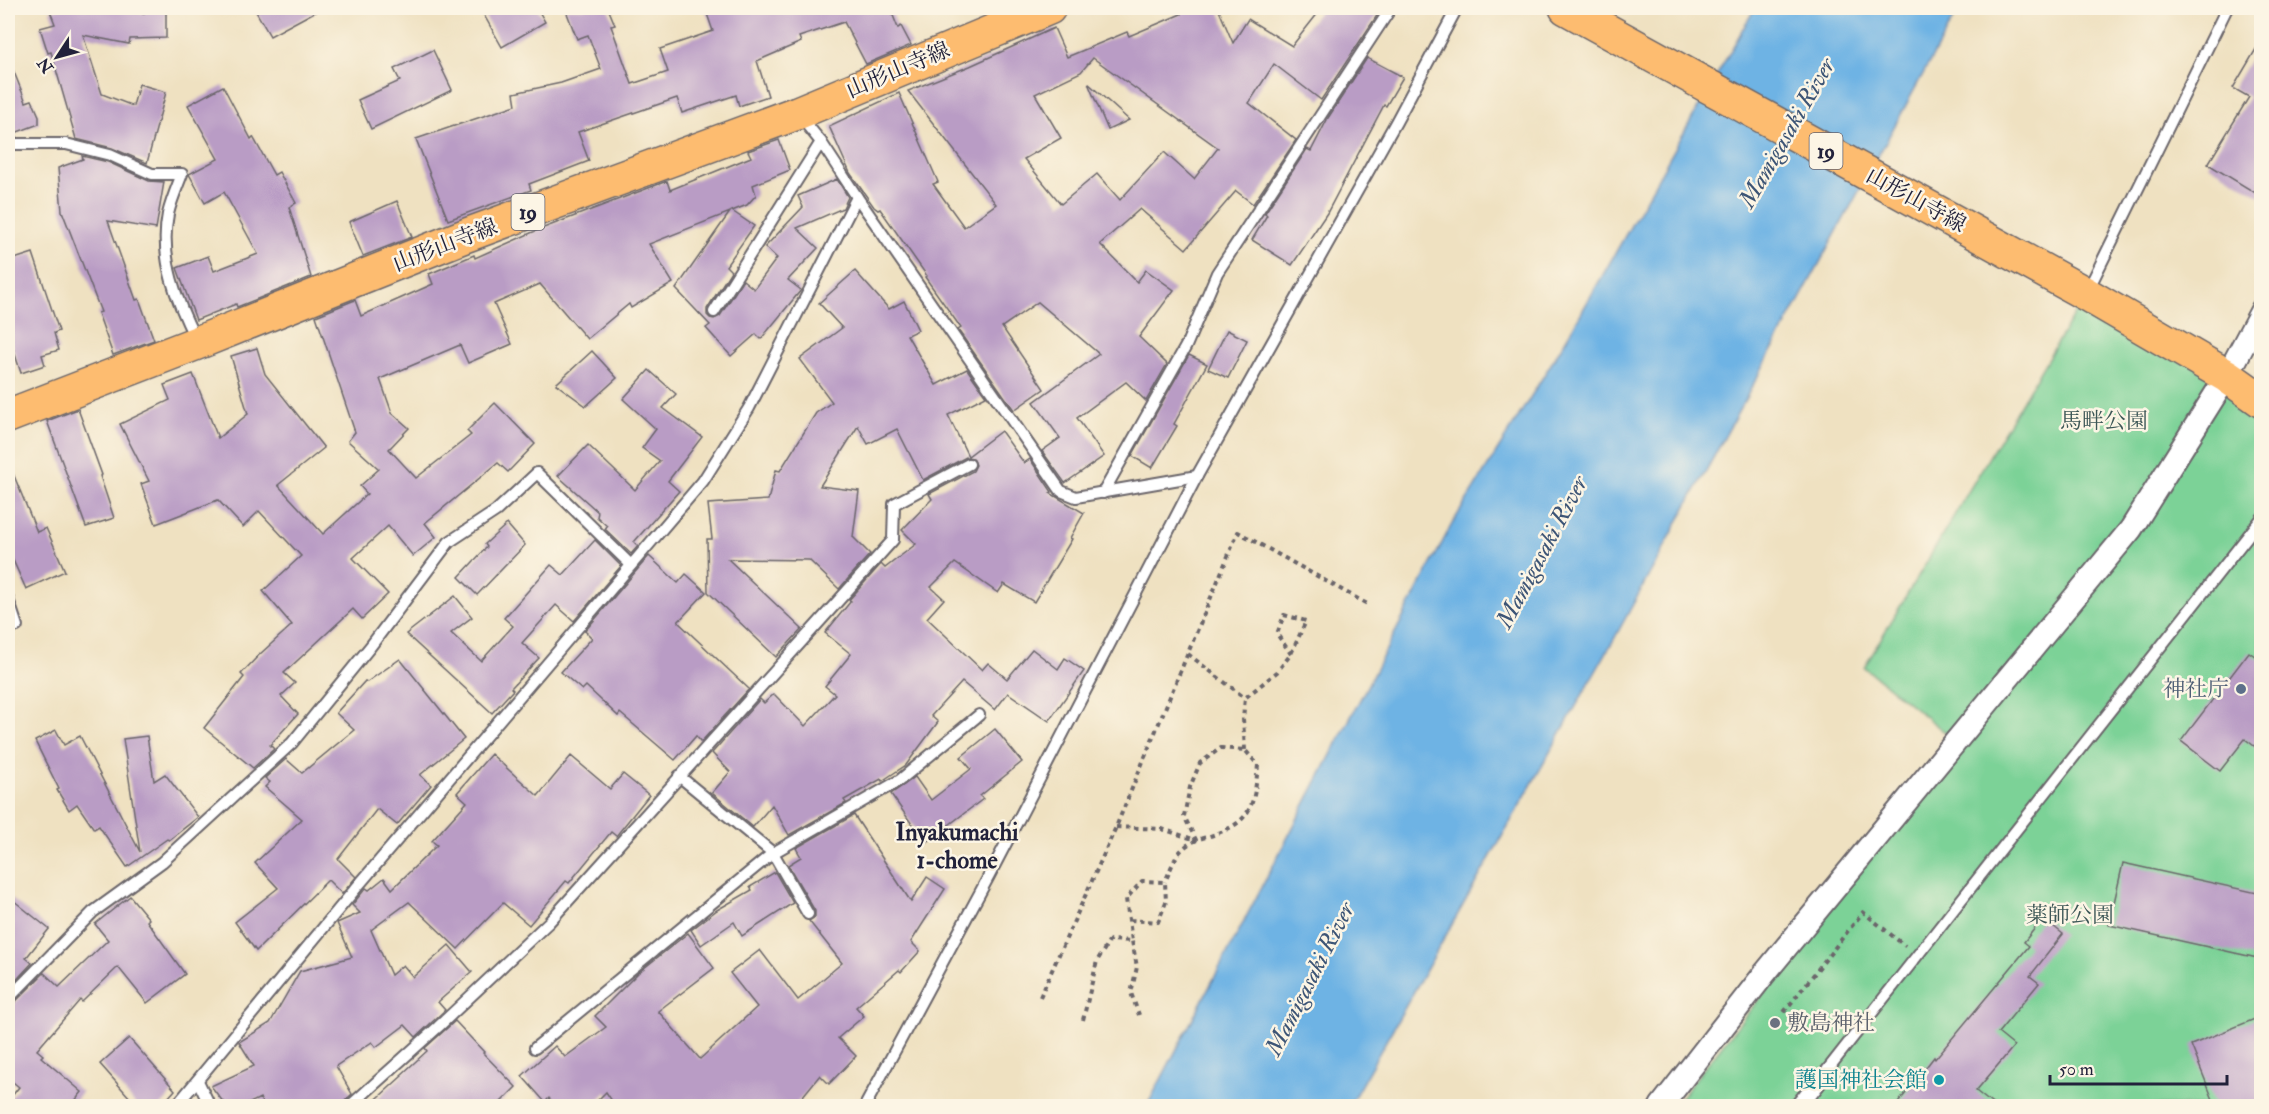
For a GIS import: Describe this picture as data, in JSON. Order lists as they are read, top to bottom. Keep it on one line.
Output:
{"streets":{"main road":["山形山寺線","19"]},"districts":["Inyakumachi 1-chome"],"water":["Mamigasaki River"],"parks":["馬畔公園","薬師公園"],"places":["神社庁","敷島神社","護国神社会館"],"scale_bar":"50 m","north":"bottom left"}
